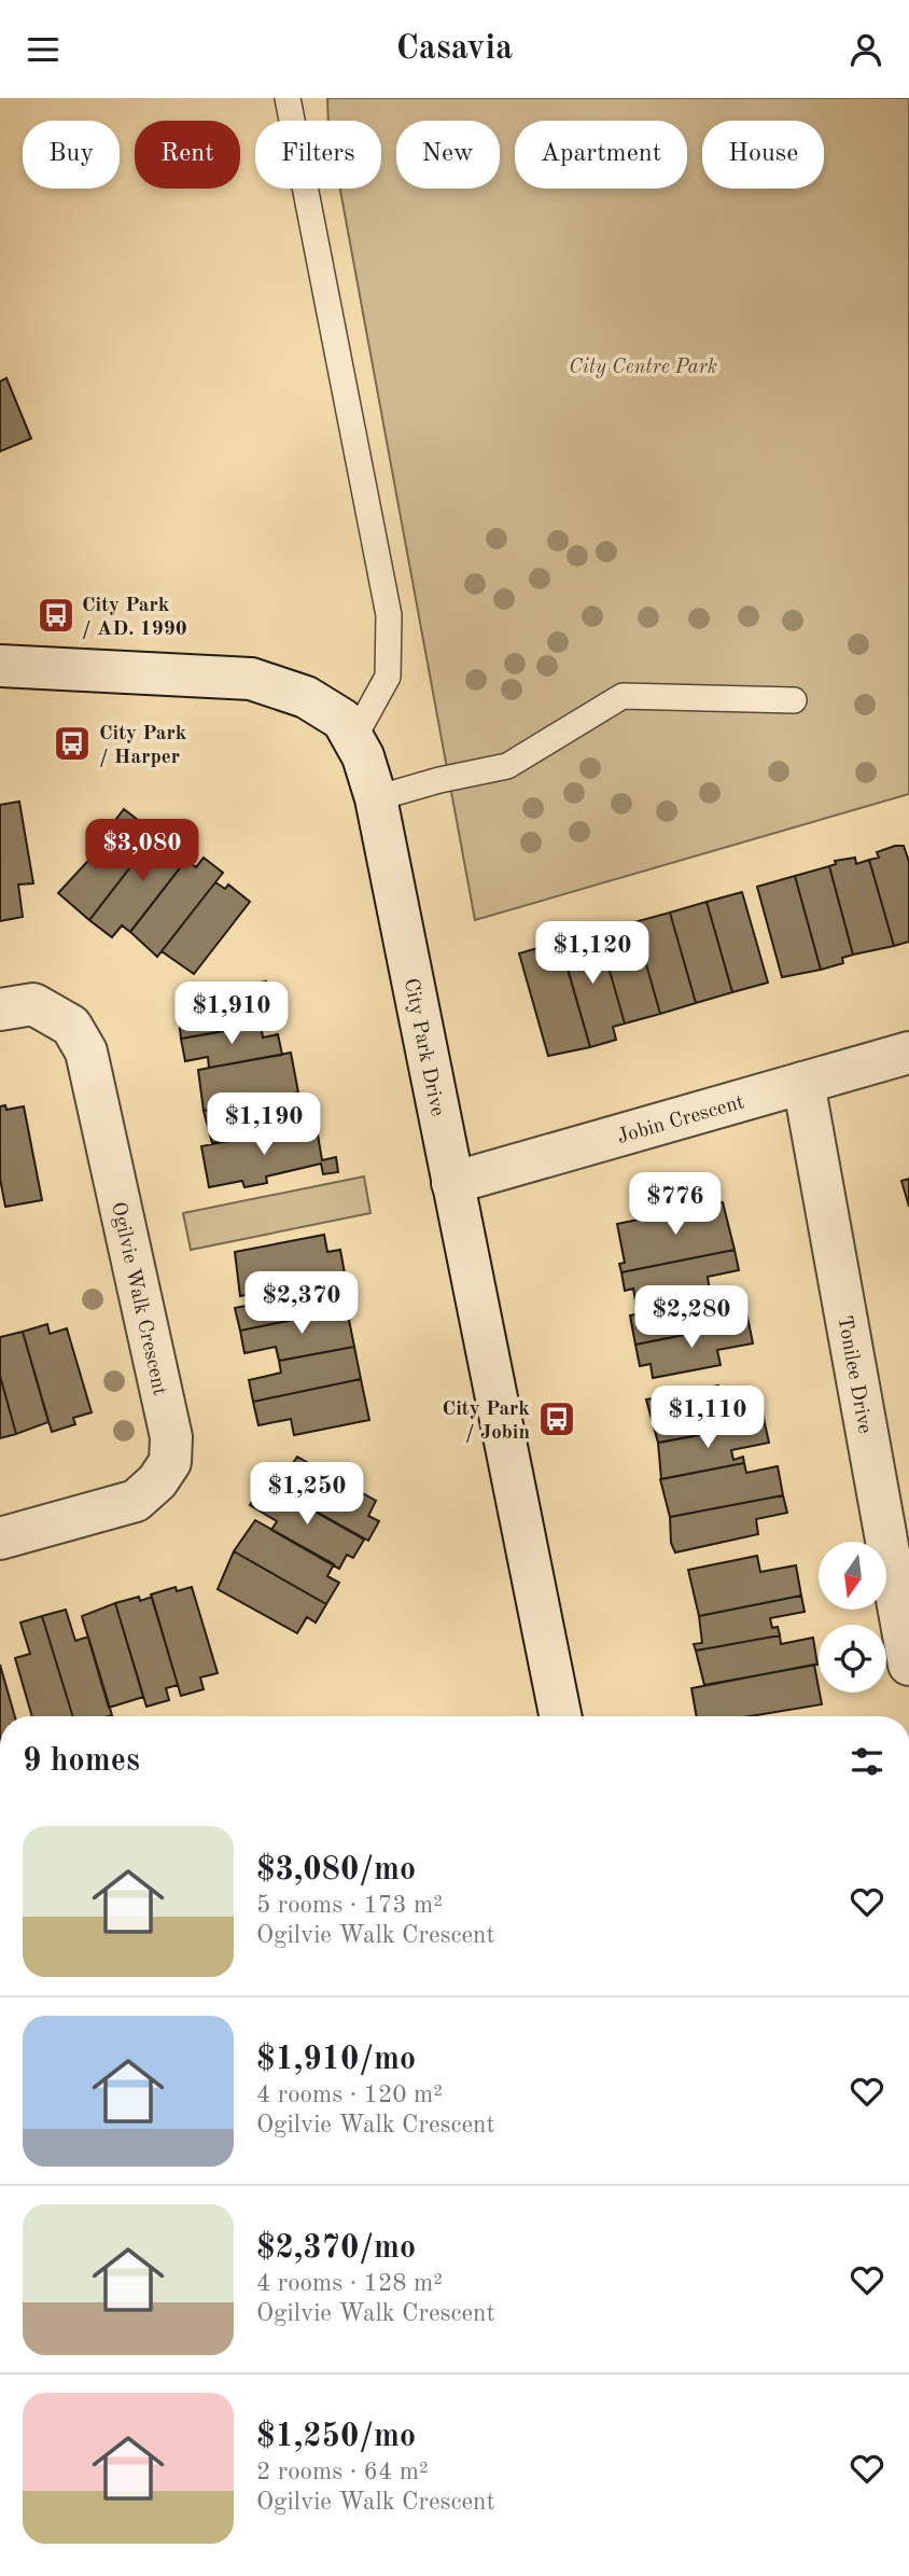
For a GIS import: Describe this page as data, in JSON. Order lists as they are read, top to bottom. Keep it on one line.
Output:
{"streets":{"street":["City Park Drive","Jobin Crescent","Ogilvie Walk Crescent","Tonilee Drive"]},"crossings":[["City Park Drive","Jobin Crescent"],["Jobin Crescent","Tonilee Drive"]],"parks":["City Centre Park"],"places":{"bus stop":["City Park / AD. 1990","City Park / Harper","City Park / Jobin"]},"north":"bottom","page":{"header":"Casavia","chip":["Buy","Rent","Filters","New","Apartment","House"],"price":["$3,080","$1,120","$1,910","$1,190","$776","$2,370","$2,280","$1,110","$1,250"],"heading":"9 homes","list":[{"name":"$3,080/mo","note":"5 rooms · 173 m² · Ogilvie Walk Crescent"},{"name":"$1,910/mo","note":"4 rooms · 120 m² · Ogilvie Walk Crescent"},{"name":"$2,370/mo","note":"4 rooms · 128 m² · Ogilvie Walk Crescent"},{"name":"$1,250/mo","note":"2 rooms · 64 m² · Ogilvie Walk Crescent"}]}}
